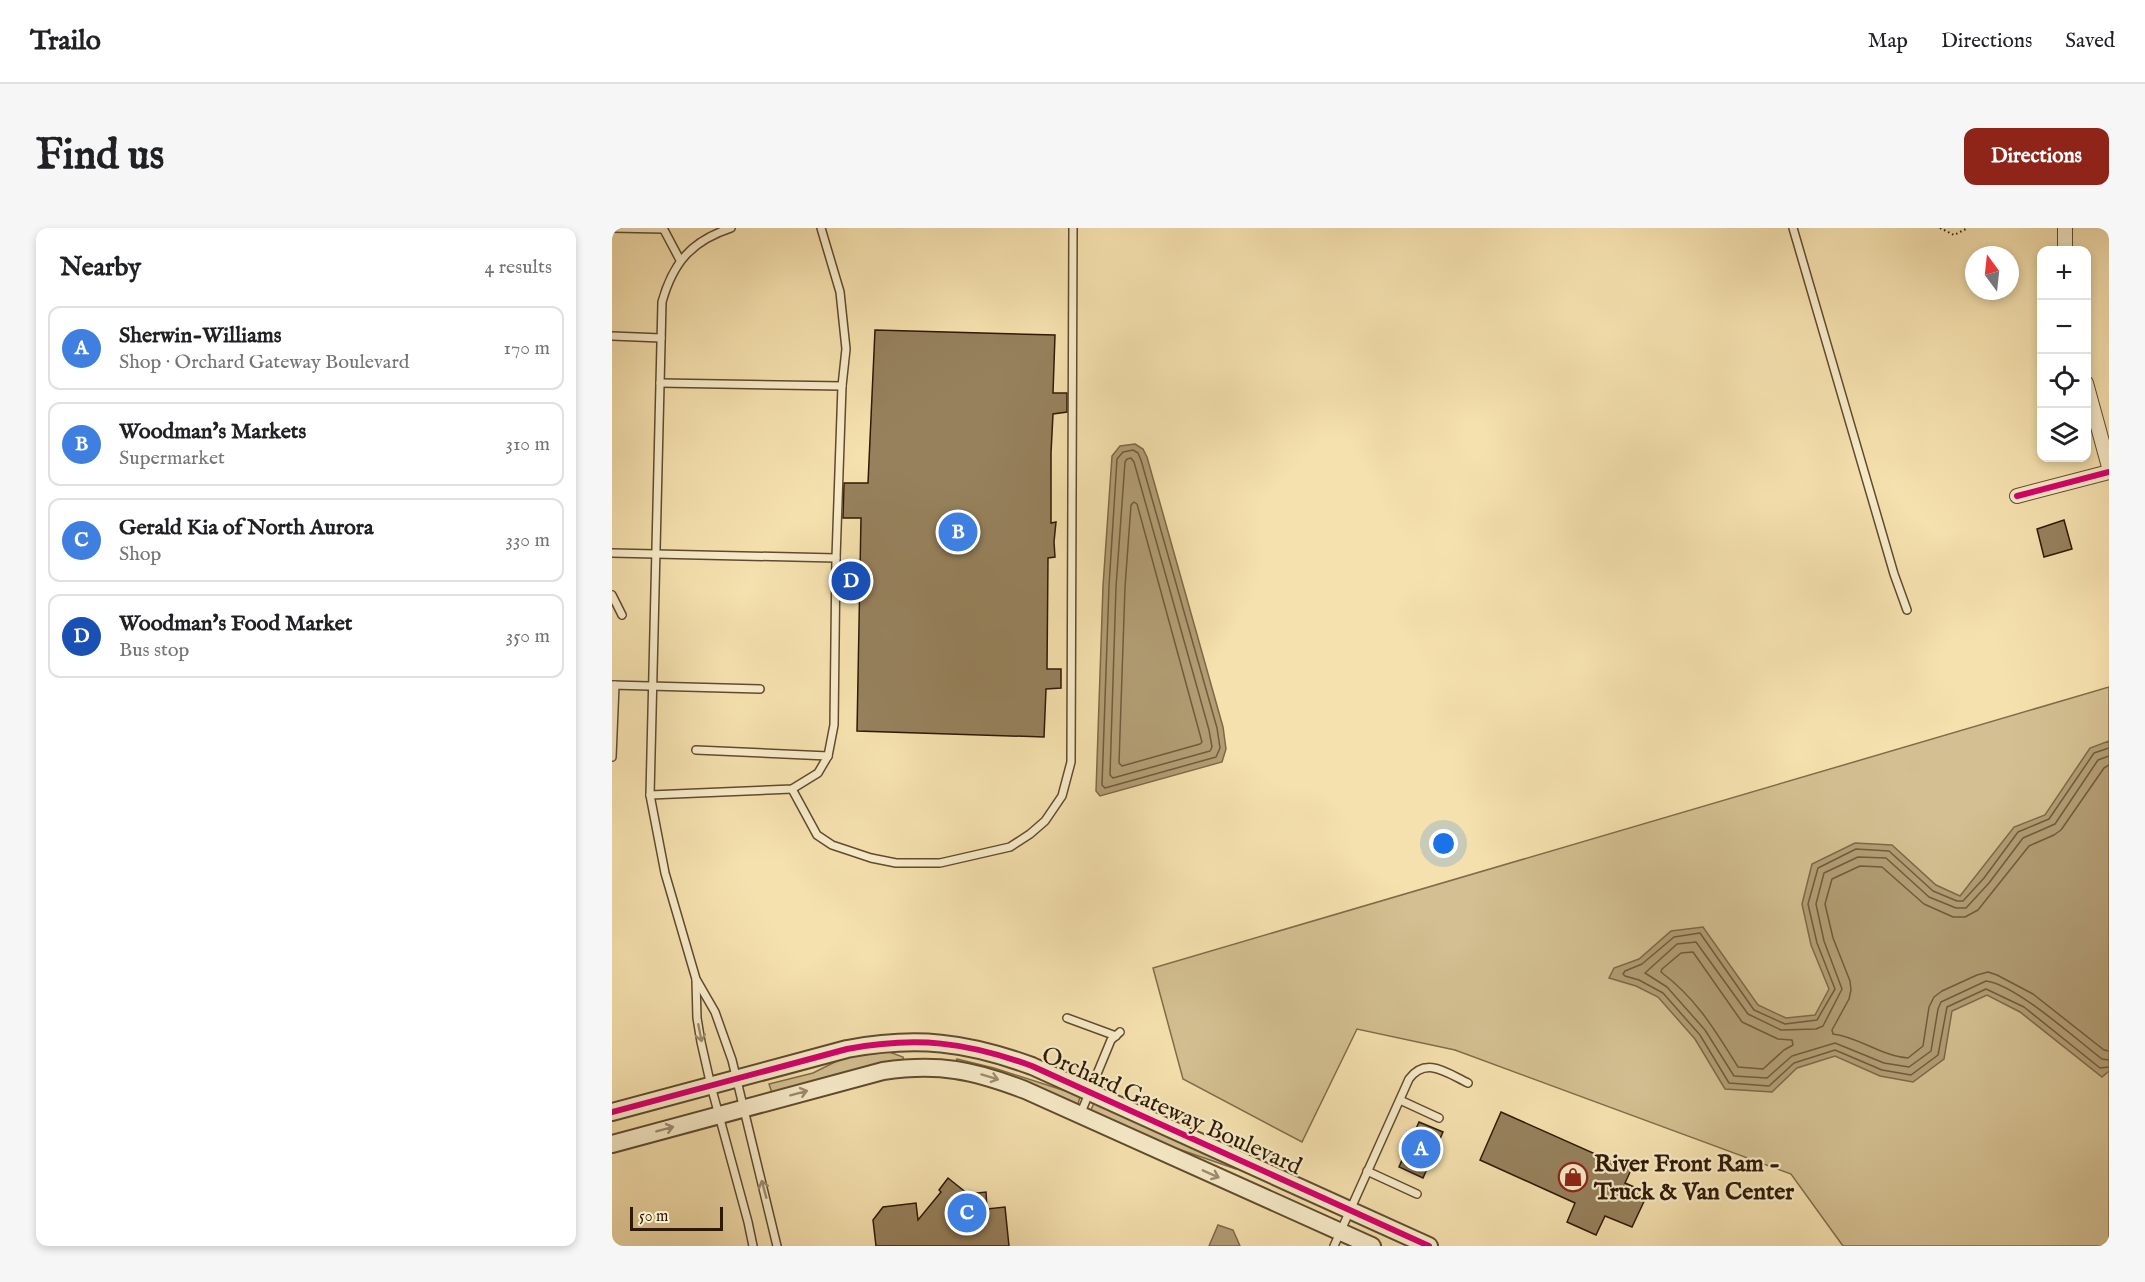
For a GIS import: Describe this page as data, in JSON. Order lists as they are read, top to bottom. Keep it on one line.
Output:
{"streets":{"street":["Orchard Gateway Boulevard"]},"places":{"shop":["River Front Ram - Truck & Van Center"]},"scale_bar":"50 m","north":"top","page":{"header":"Trailo","nav":["Map","Directions","Saved"],"buttons":"Directions","title":"Find us","heading":["Nearby","4 results"],"map_buttons":["+","−"],"list":[{"mark":"A","name":"Sherwin-Williams","note":"Shop · Orchard Gateway Boulevard","value":"170 m"},{"mark":"B","name":"Woodman's Markets","note":"Supermarket","value":"310 m"},{"mark":"C","name":"Gerald Kia of North Aurora","note":"Shop","value":"330 m"},{"mark":"D","name":"Woodman's Food Market","note":"Bus stop","value":"350 m"}],"pins":["B","D","A","C"],"scale":"50 m"}}
